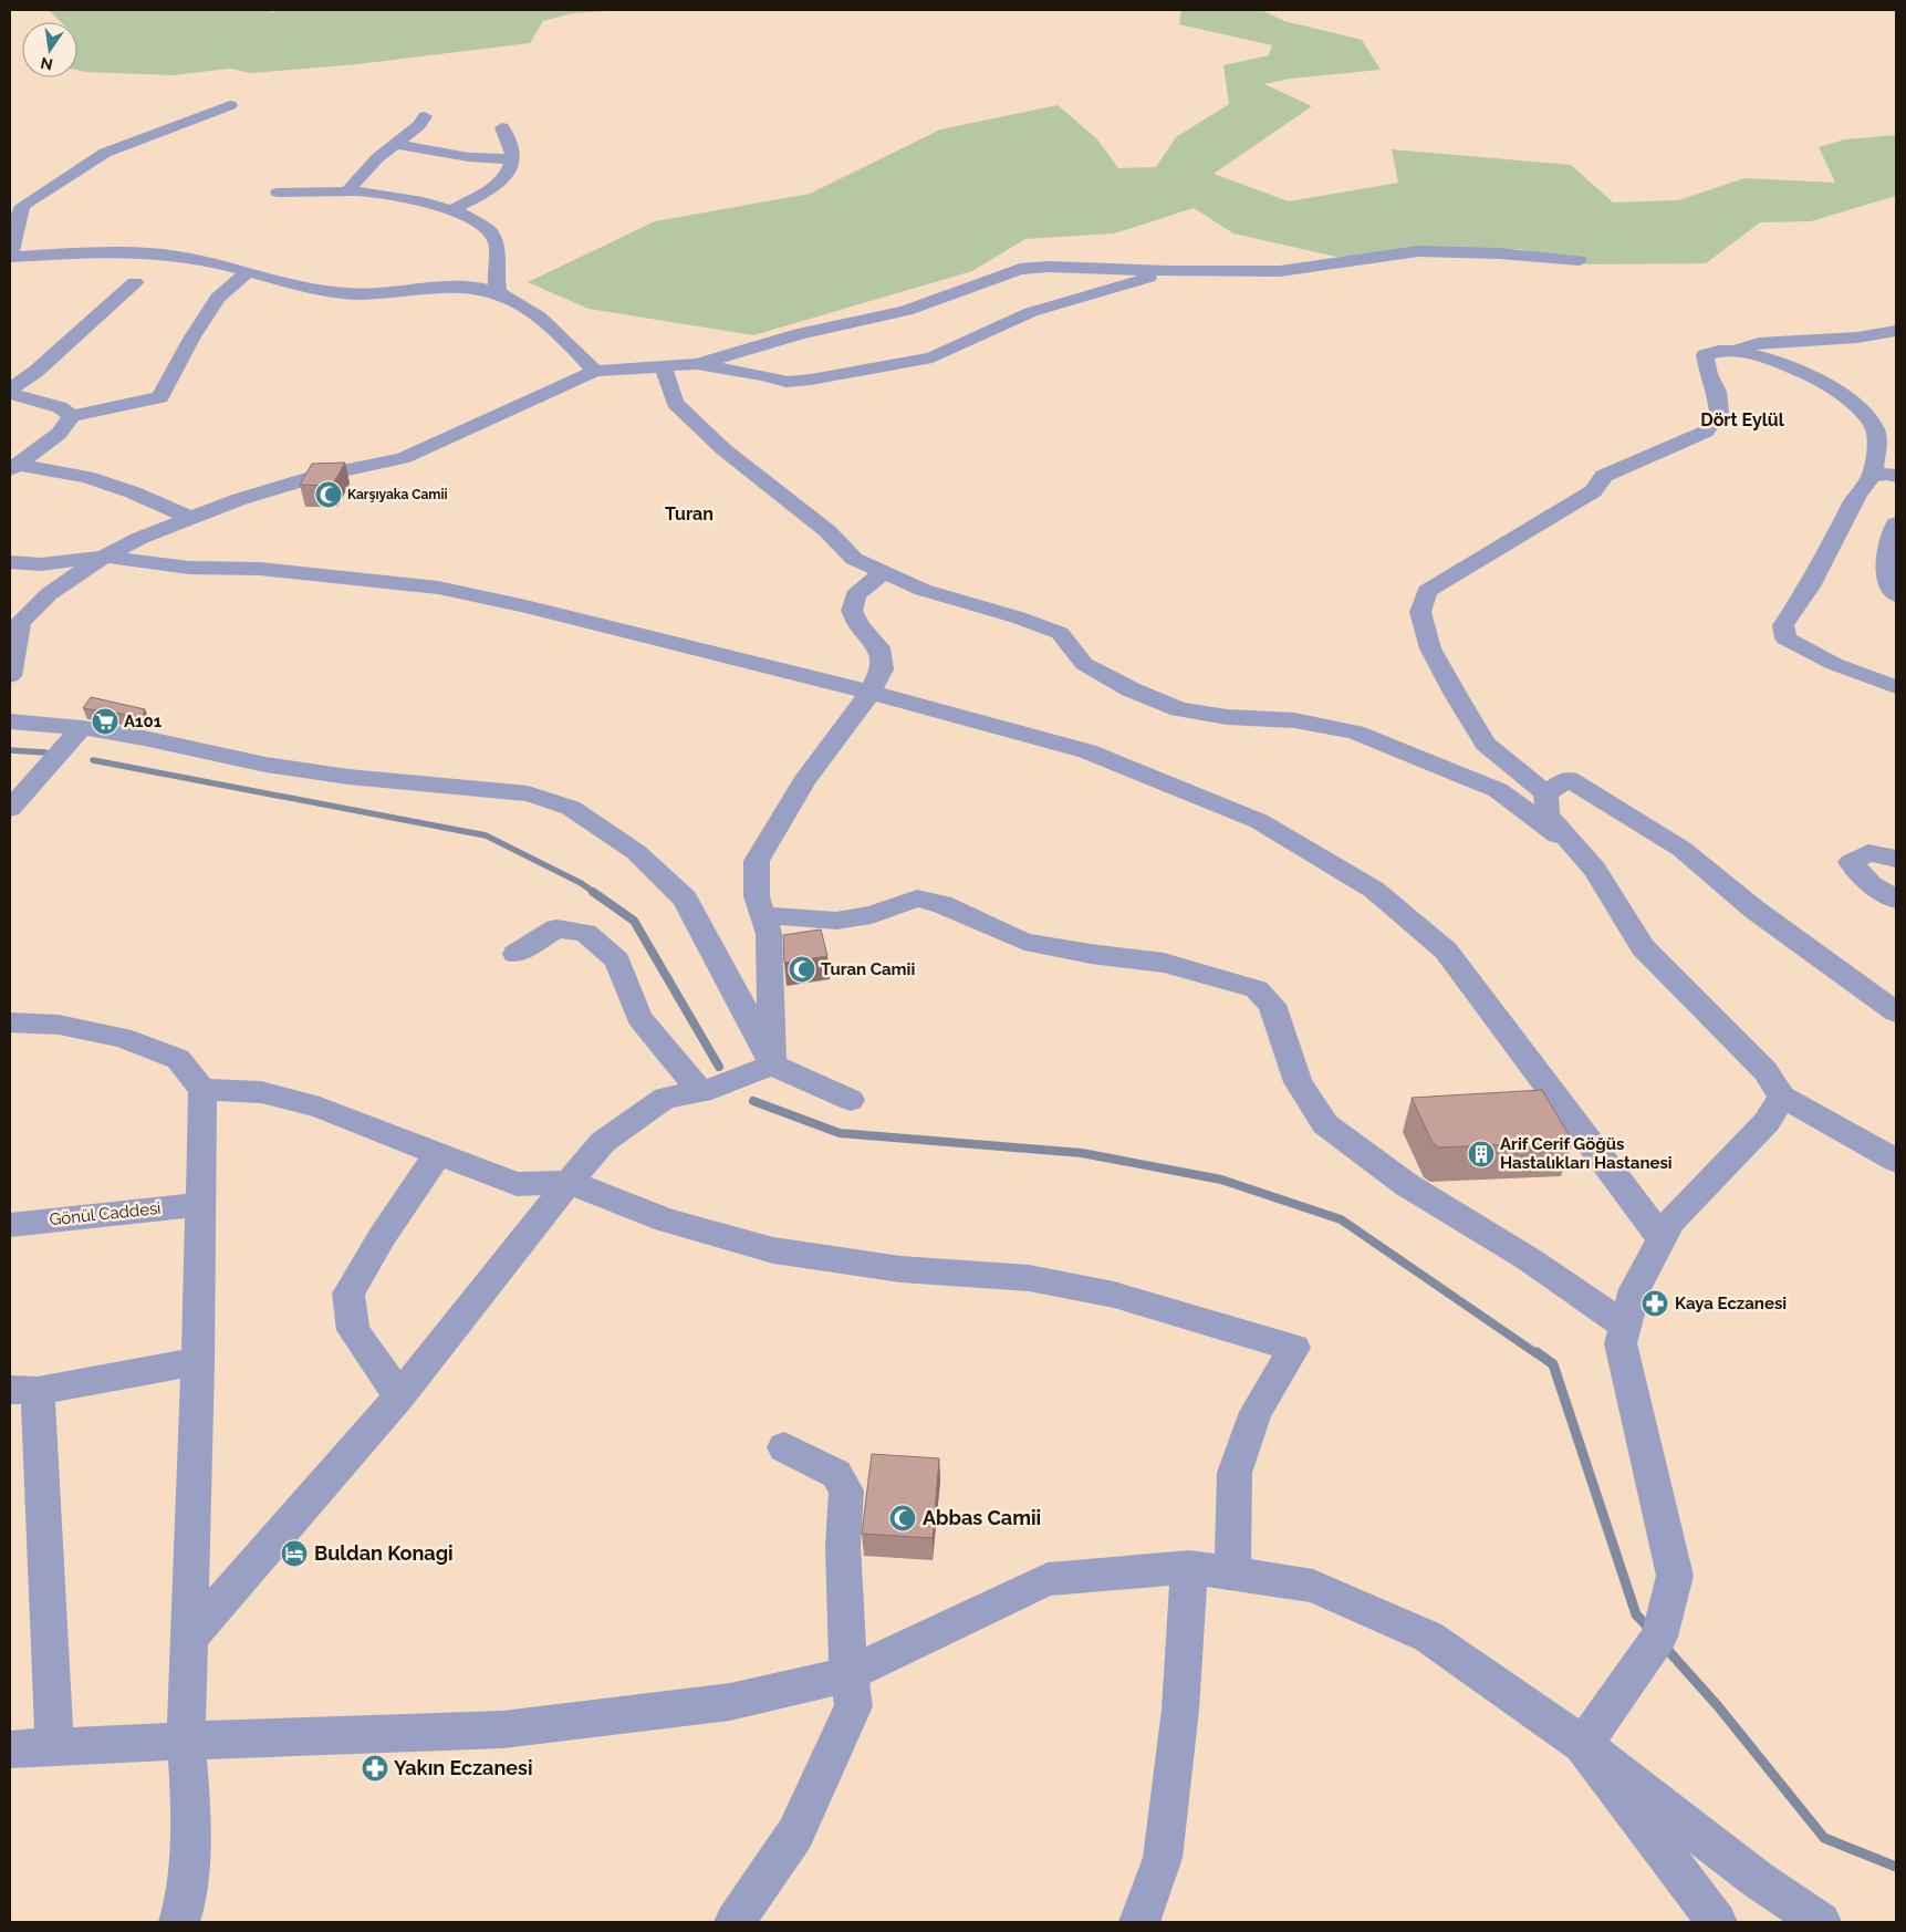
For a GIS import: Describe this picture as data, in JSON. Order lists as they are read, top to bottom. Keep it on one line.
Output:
{"streets":{"street":["Gönül Caddesi"]},"districts":["Dört Eylül","Turan"],"places":{"mosque":["Karşıyaka Camii","Turan Camii","Abbas Camii"],"supermarket":["A101"],"building":["Arif Cerif Göğüs Hastalıkları Hastanesi"],"pharmacy":["Kaya Eczanesi","Yakın Eczanesi"],"hotel":["Buldan Konagi"]},"north":"bottom"}
